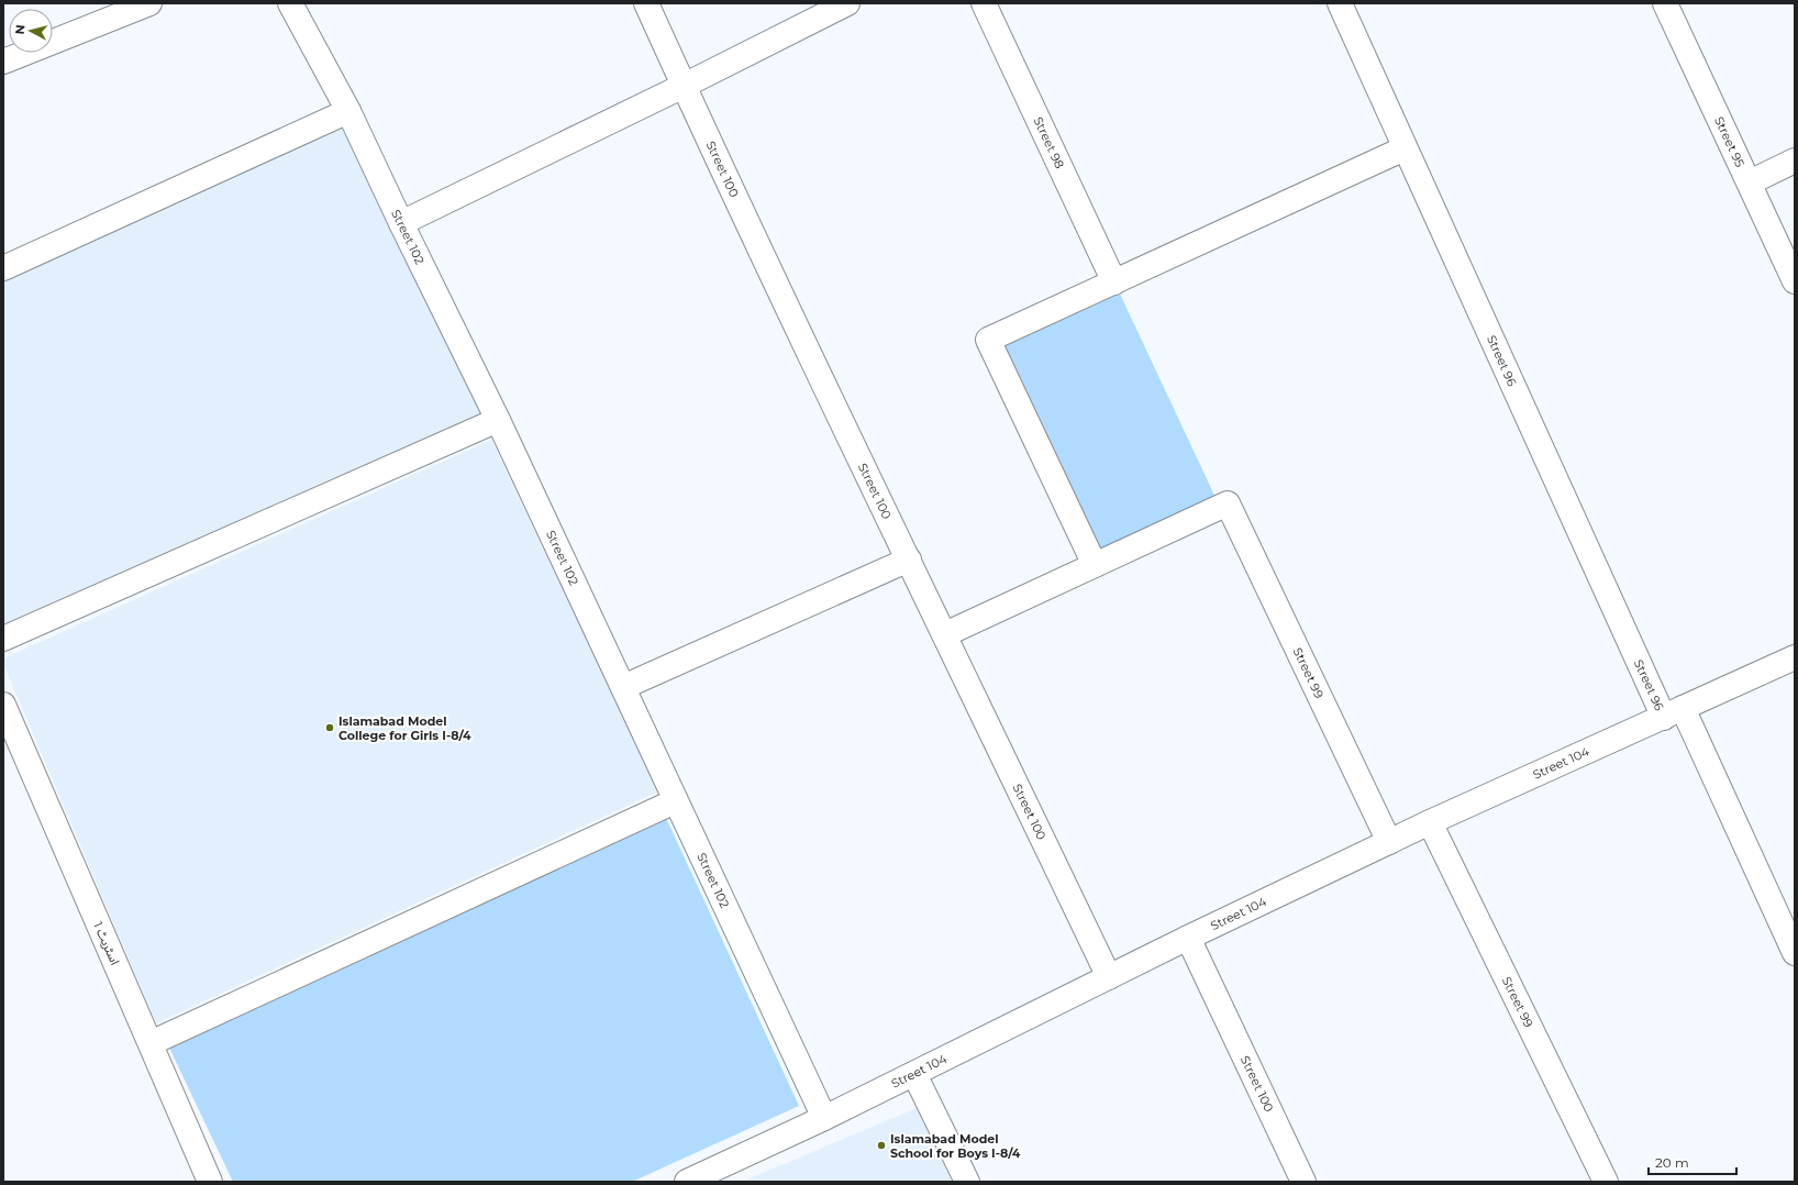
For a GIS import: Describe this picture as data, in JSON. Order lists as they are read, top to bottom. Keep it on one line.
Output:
{"streets":{"street":["Street 95","Street 98","Street 100","Street 102","Street 96","Street 99","Street 104","اسٹریٹ 1"]},"crossings":[["Street 100","Street 104"],["Street 102","Street 104"],["Street 96","Street 104"],["Street 99","Street 104"]],"places":["Islamabad Model College for Girls I-8/4","Islamabad Model School for Boys I-8/4"],"scale_bar":"20 m","north":"left"}
